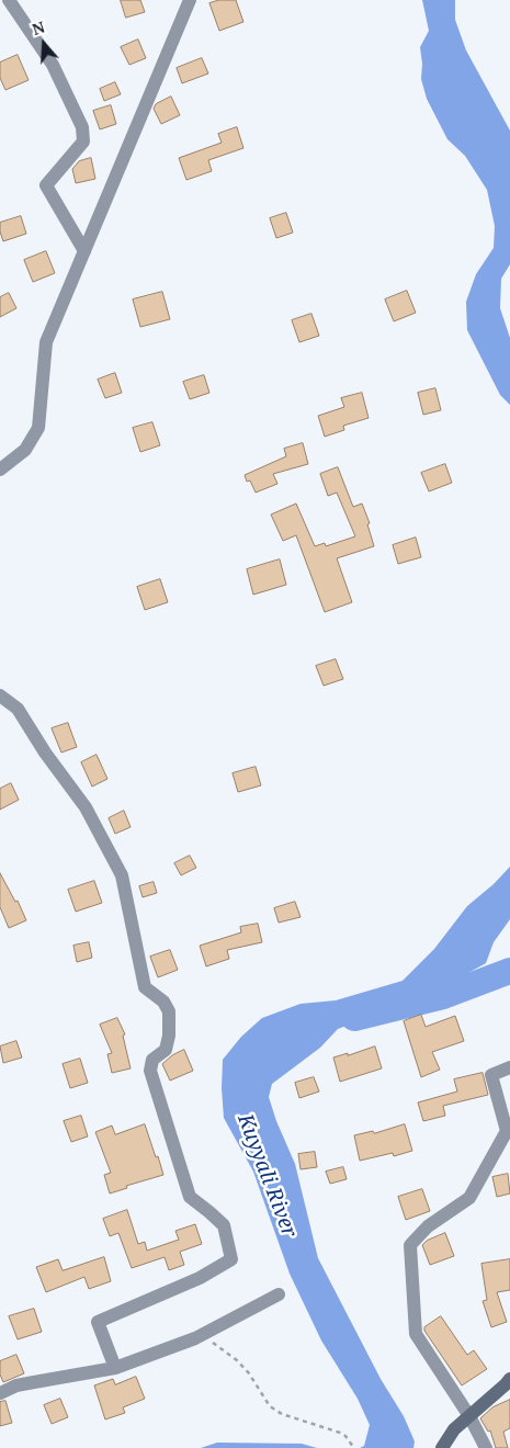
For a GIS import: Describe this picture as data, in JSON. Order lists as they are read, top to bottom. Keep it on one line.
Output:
{"water":["Kuyyali River"],"north":"top"}
